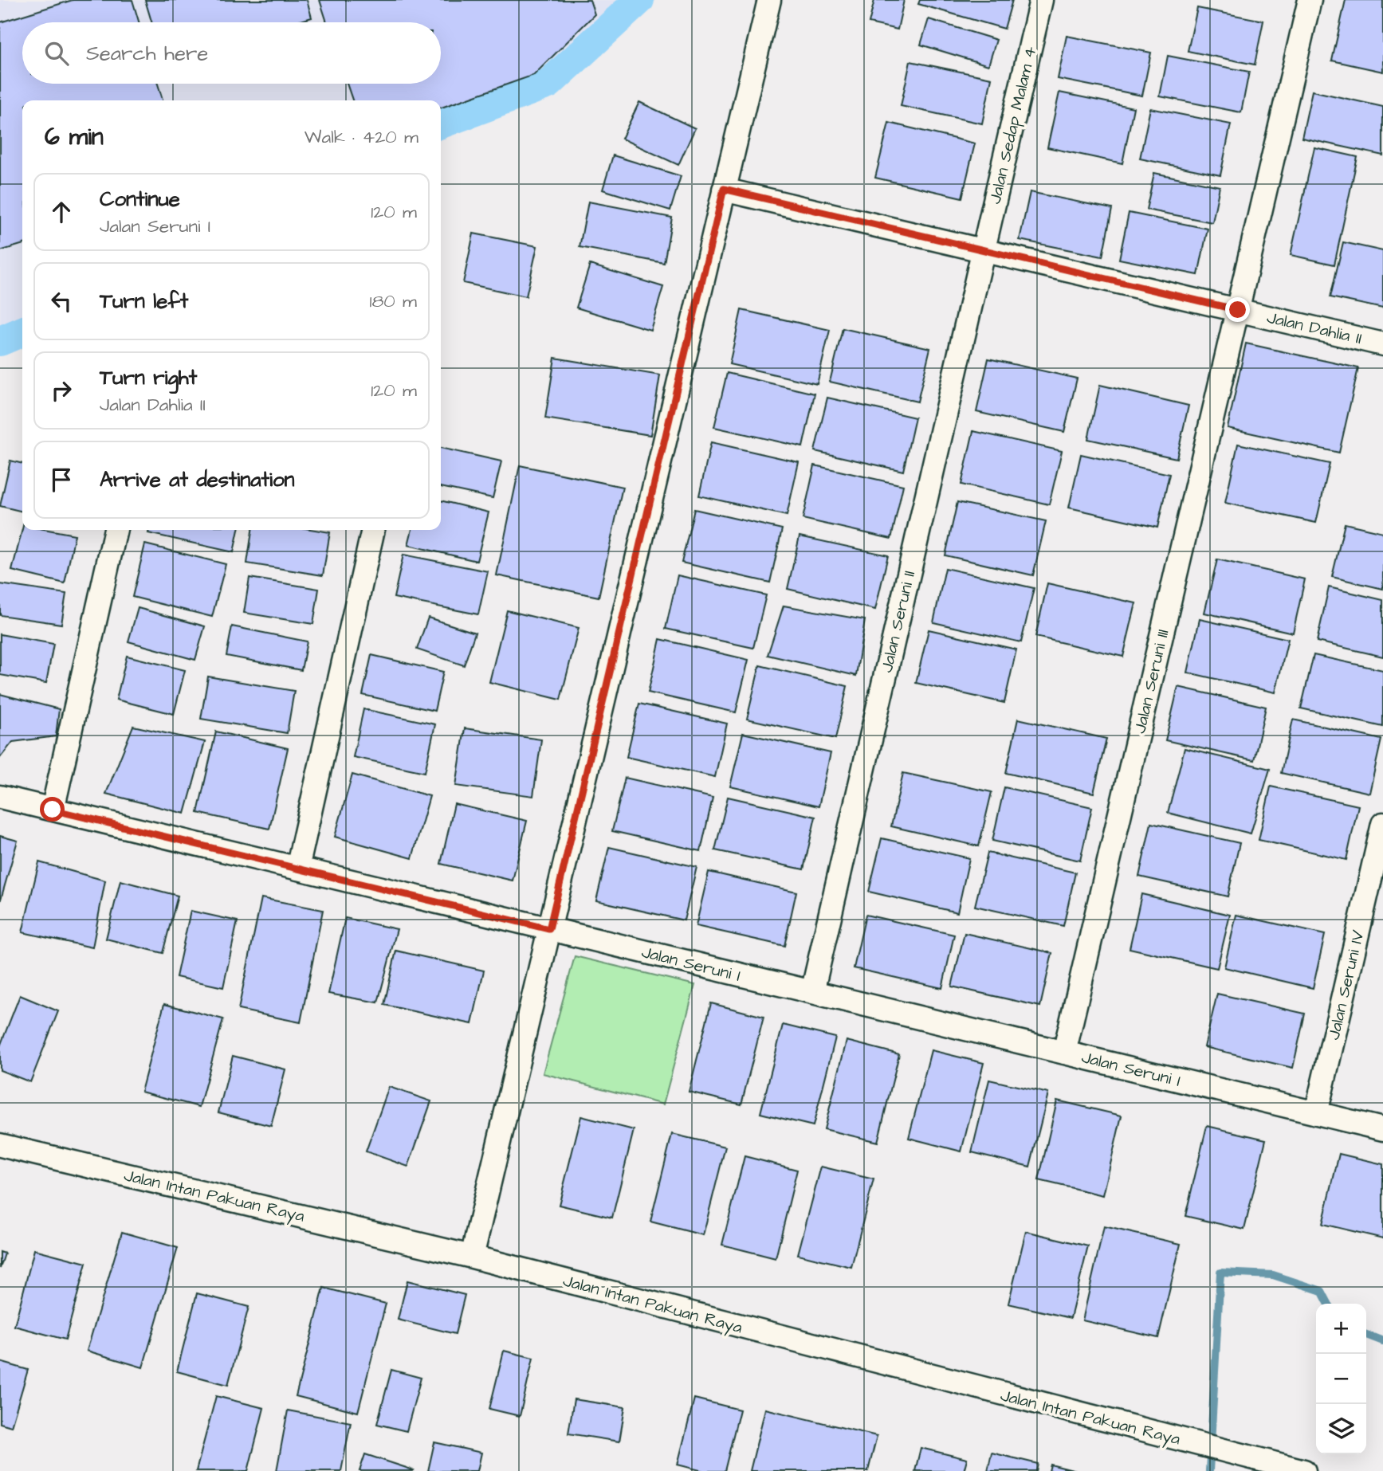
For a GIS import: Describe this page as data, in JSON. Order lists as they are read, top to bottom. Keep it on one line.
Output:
{"streets":{"street":["Jalan Sedap Malam 4","Jalan Dahlia II","Jalan Seruni II","Jalan Seruni III","Jalan Seruni I","Jalan Seruni IV","Jalan Intan Pakuan Raya"]},"crossings":[["Jalan Sedap Malam 4","Jalan Dahlia II"],["Jalan Sedap Malam 4","Jalan Seruni II"],["Jalan Dahlia II","Jalan Seruni II"],["Jalan Dahlia II","Jalan Seruni III"],["Jalan Seruni II","Jalan Seruni I"],["Jalan Seruni III","Jalan Seruni I"],["Jalan Seruni I","Jalan Seruni IV"]],"page":{"search":"Search here","heading":["6 min","Walk · 420 m"],"list":[["Continue","Jalan Seruni I","120 m"],["Turn left","180 m"],["Turn right","Jalan Dahlia II","120 m"],"Arrive at destination"],"map_buttons":["+","−"]}}
